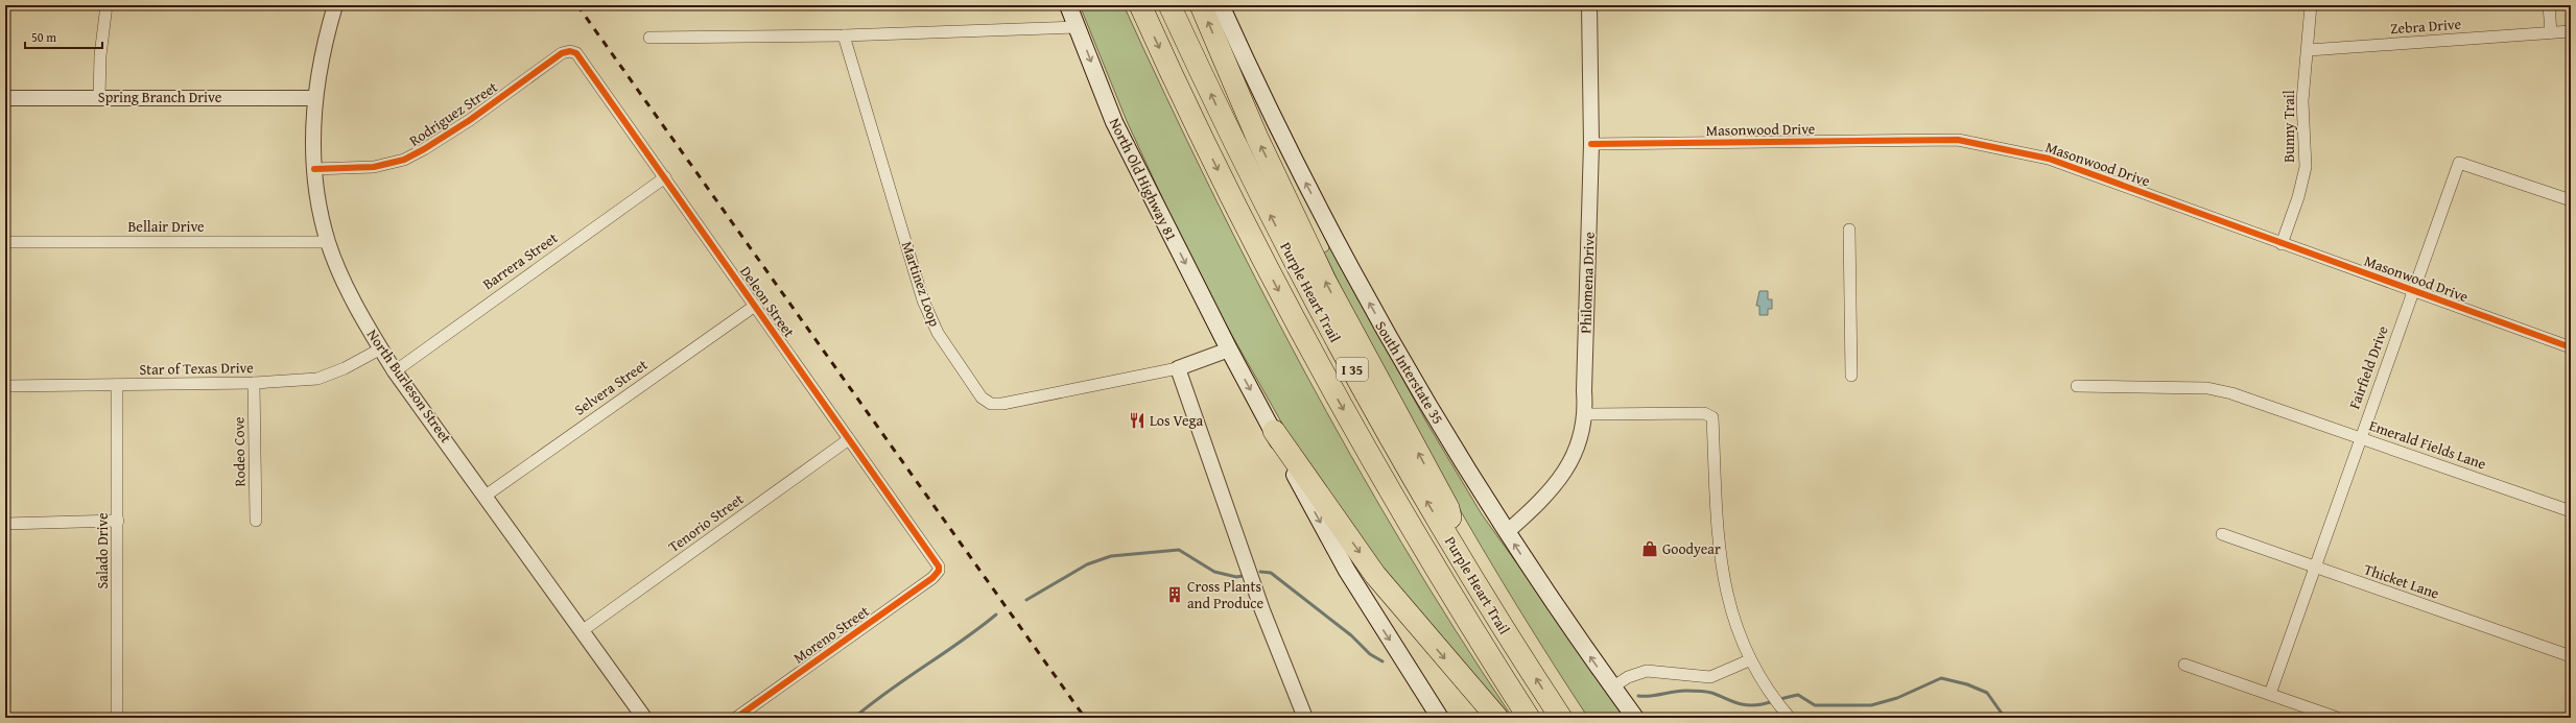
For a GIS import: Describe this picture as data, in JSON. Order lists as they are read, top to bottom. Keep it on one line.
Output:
{"streets":{"highway":["Purple Heart Trail","I 35"],"main road":["North Old Highway 81","South Interstate 35"],"street":["Zebra Drive","Spring Branch Drive","Rodriguez Street","Bunny Trail","Masonwood Drive","Bellair Drive","Barrera Street","Philomena Drive","Martinez Loop","Deleon Street","Fairfield Drive","Star of Texas Drive","North Burleson Street","Selvera Street","Emerald Fields Lane","Rodeo Cove","Tenorio Street","Salado Drive","Thicket Lane","Moreno Street"]},"crossings":[["Zebra Drive","Bunny Trail"],["Spring Branch Drive","North Burleson Street"],["Rodriguez Street","Deleon Street"],["Rodriguez Street","North Burleson Street"],["Bunny Trail","Masonwood Drive"],["Masonwood Drive","Philomena Drive"],["Masonwood Drive","Fairfield Drive"],["North Old Highway 81","Martinez Loop"],["Bellair Drive","North Burleson Street"],["Barrera Street","Deleon Street"],["Barrera Street","North Burleson Street"],["Philomena Drive","South Interstate 35"],["Deleon Street","Selvera Street"],["Deleon Street","Tenorio Street"],["Deleon Street","Moreno Street"],["Fairfield Drive","Emerald Fields Lane"],["Fairfield Drive","Thicket Lane"],["Star of Texas Drive","North Burleson Street"],["Star of Texas Drive","Rodeo Cove"],["Star of Texas Drive","Salado Drive"],["North Burleson Street","Selvera Street"],["North Burleson Street","Tenorio Street"]],"one_way":["North Old Highway 81","South Interstate 35"],"places":{"restaurant":["Los Vega"],"shop":["Goodyear"],"building":["Cross Plants and Produce"]},"scale_bar":"50 m"}
